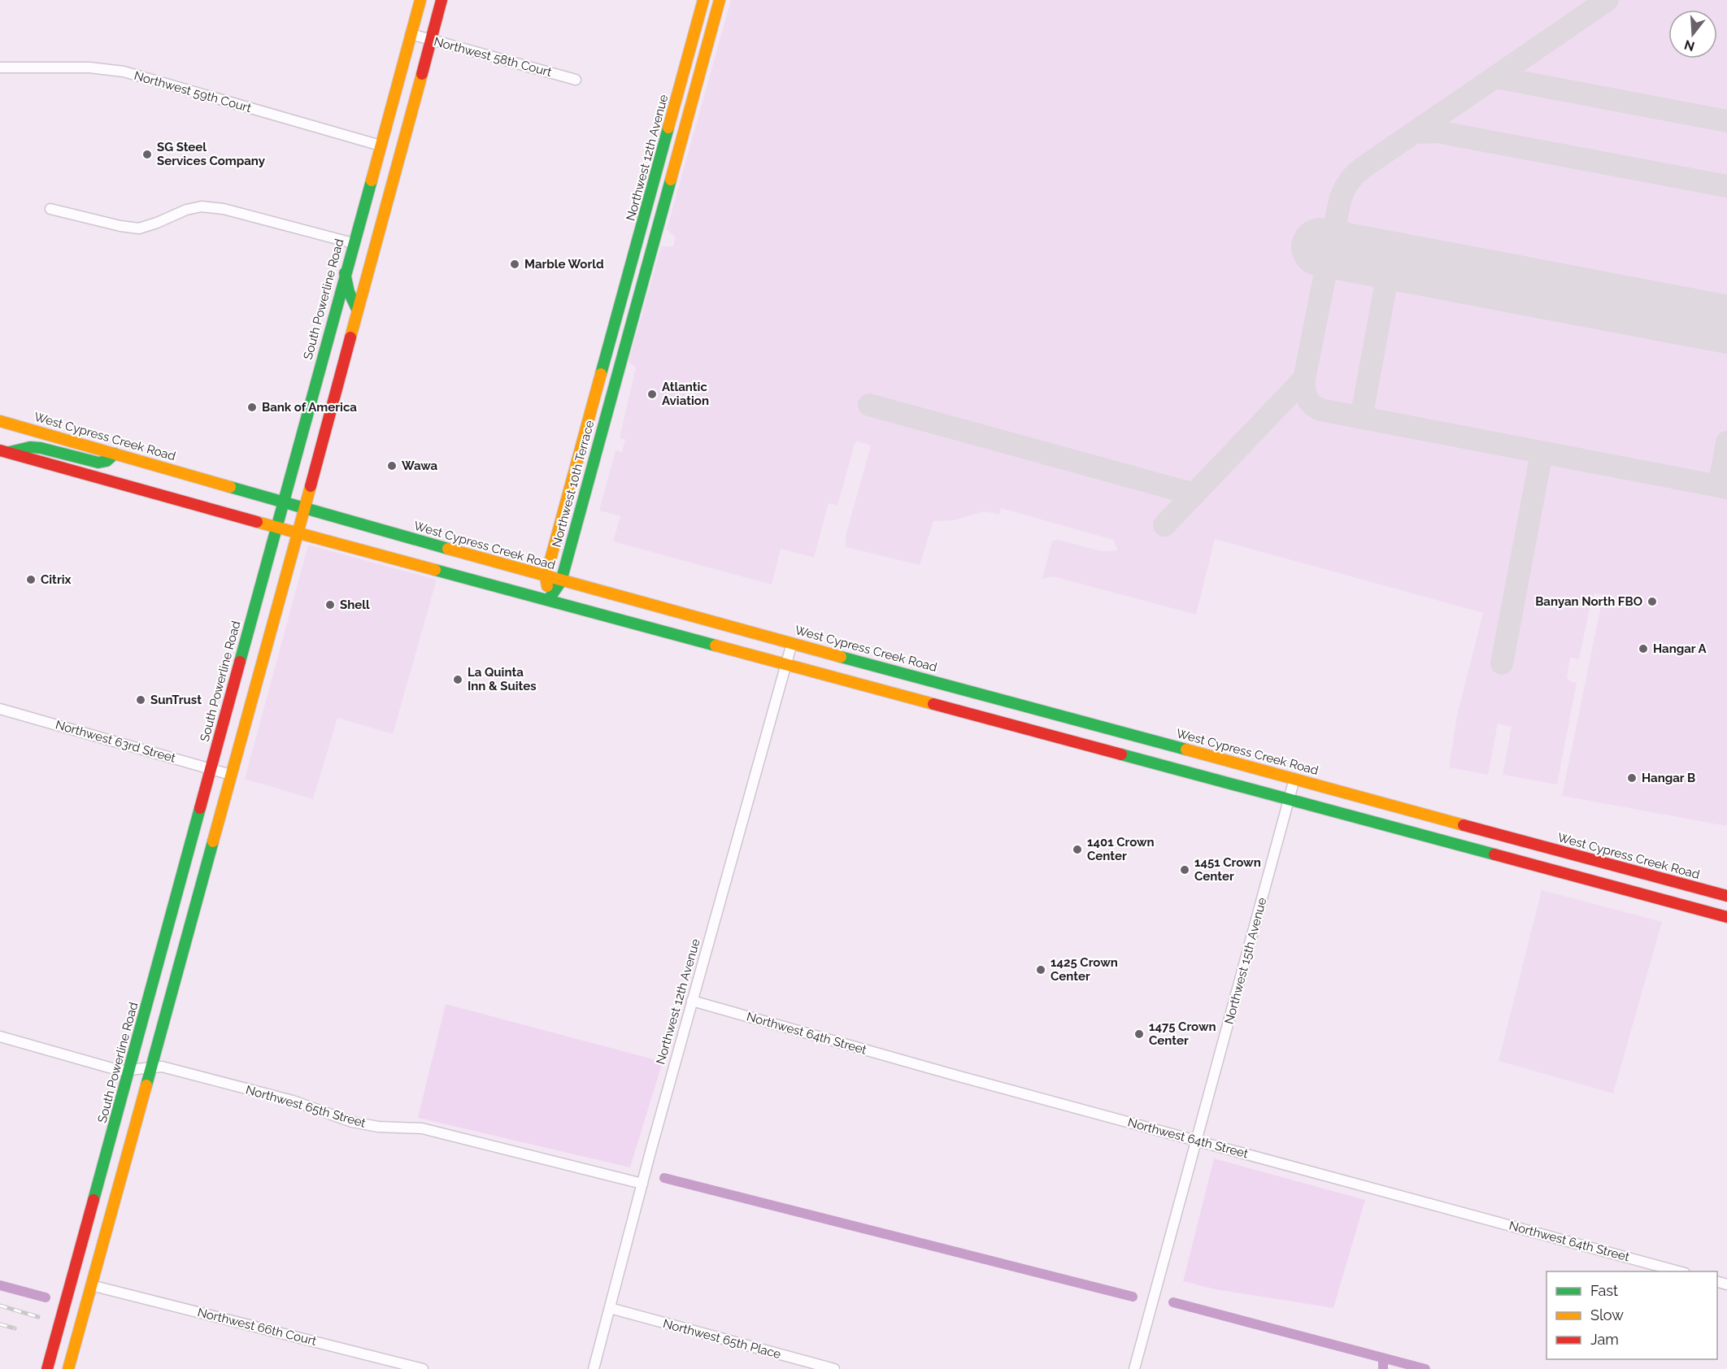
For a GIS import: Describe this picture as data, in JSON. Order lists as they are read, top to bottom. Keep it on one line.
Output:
{"streets":{"main road":["Northwest 12th Avenue","South Powerline Road","West Cypress Creek Road","Northwest 10th Terrace"],"street":["Northwest 58th Court","Northwest 59th Court","Northwest 63rd Street","Northwest 15th Avenue","Northwest 64th Street","Northwest 65th Street","Northwest 66th Court","Northwest 65th Place"]},"crossings":[["Northwest 58th Court","South Powerline Road"],["Northwest 59th Court","South Powerline Road"],["Northwest 12th Avenue","West Cypress Creek Road"],["Northwest 12th Avenue","Northwest 10th Terrace"],["Northwest 12th Avenue","Northwest 64th Street"],["Northwest 12th Avenue","Northwest 65th Street"],["Northwest 12th Avenue","Northwest 65th Place"],["South Powerline Road","West Cypress Creek Road"],["South Powerline Road","Northwest 63rd Street"],["South Powerline Road","Northwest 65th Street"],["West Cypress Creek Road","Northwest 10th Terrace"],["West Cypress Creek Road","Northwest 15th Avenue"],["Northwest 15th Avenue","Northwest 64th Street"]],"places":["SG Steel Services Company","Marble World","Atlantic Aviation","Bank of America","Wawa","Citrix","Banyan North FBO","Shell","Hangar A","La Quinta Inn & Suites","SunTrust","Hangar B","1401 Crown Center","1451 Crown Center","1425 Crown Center","1475 Crown Center"],"legend":["Fast","Slow","Jam"],"north":"bottom"}
